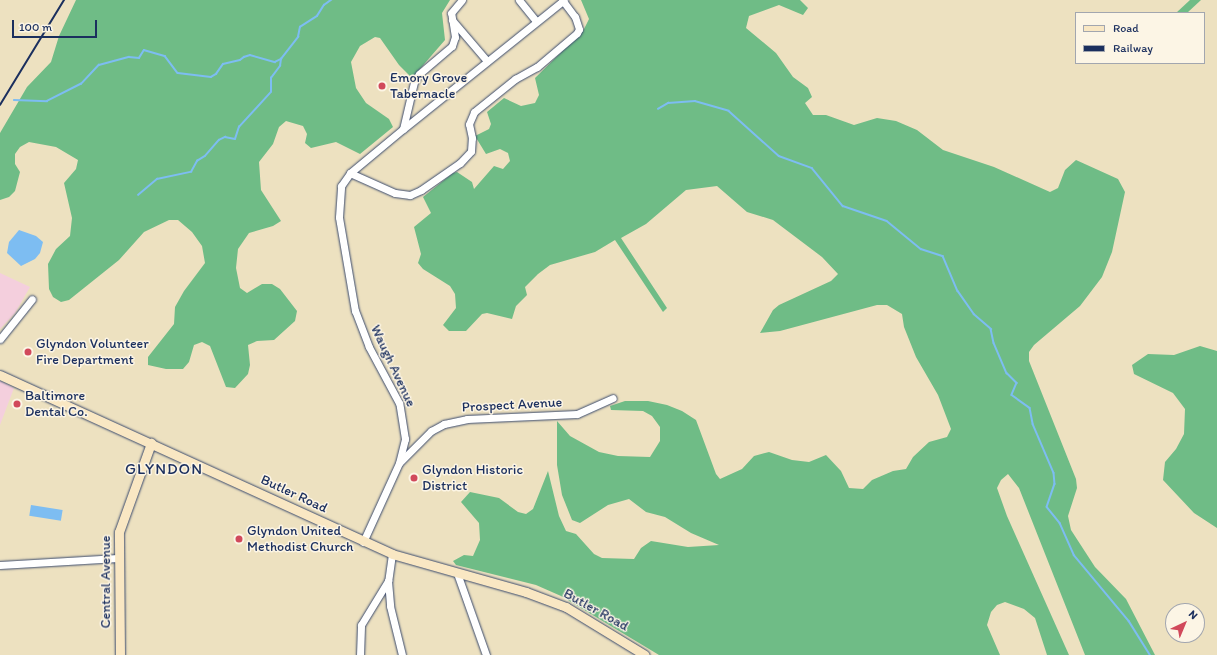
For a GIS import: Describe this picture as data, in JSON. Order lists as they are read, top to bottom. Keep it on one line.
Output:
{"streets":{"main road":["Butler Road","Central Avenue"],"street":["Waugh Avenue","Prospect Avenue"]},"crossings":[["Waugh Avenue","Prospect Avenue"],["Waugh Avenue","Butler Road"],["Butler Road","Central Avenue"]],"districts":["GLYNDON"],"places":["Emory Grove Tabernacle","Glyndon Volunteer Fire Department","Baltimore Dental Co.","Glyndon Historic District","Glyndon United Methodist Church"],"legend":["Road","Railway"],"scale_bar":"100 m","north":"top right"}
